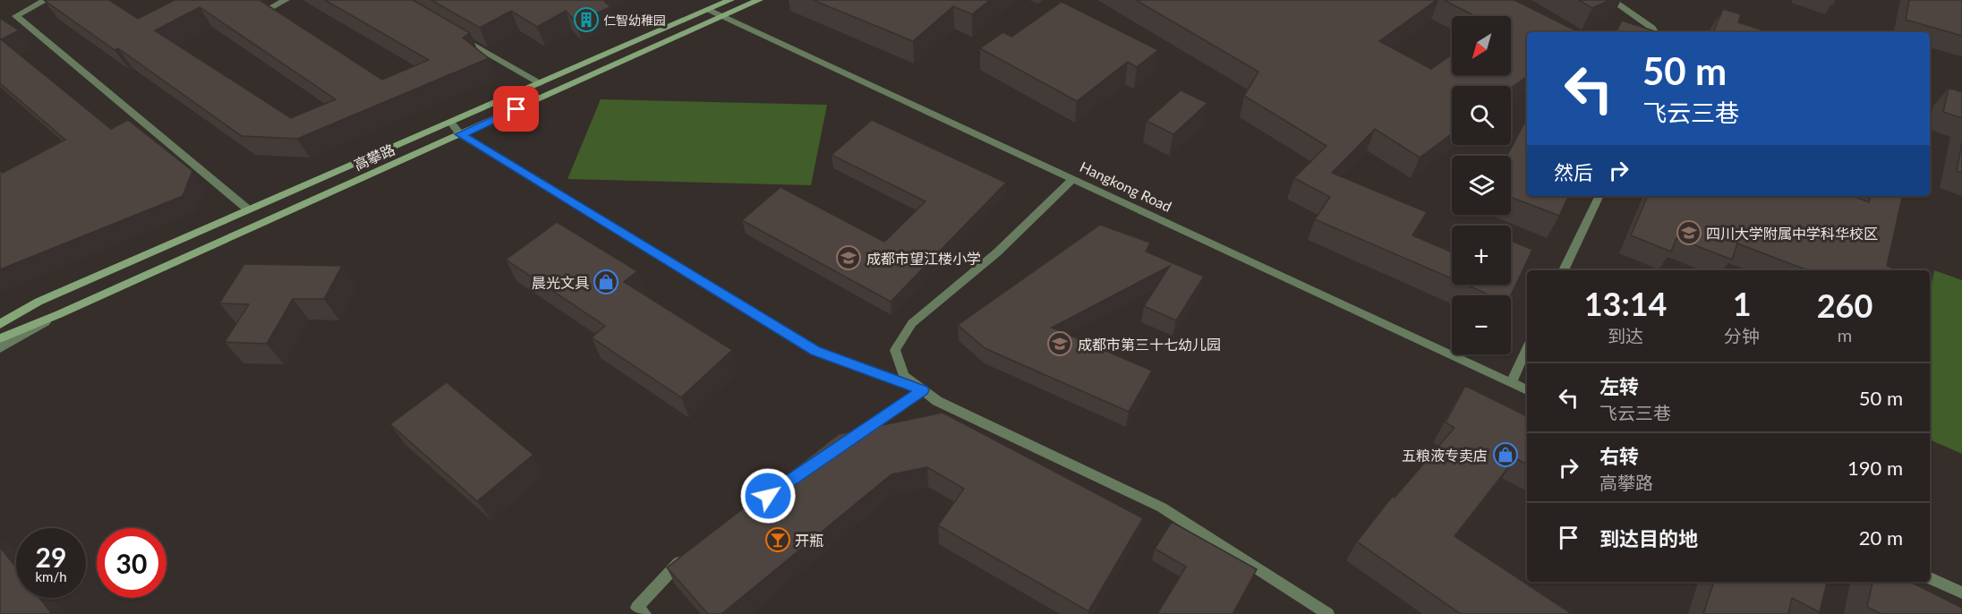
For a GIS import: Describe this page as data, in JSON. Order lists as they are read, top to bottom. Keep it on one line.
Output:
{"streets":{"main road":["高攀路"],"street":["Hangkong Road"]},"crossings":[["高攀路","Hangkong Road"]],"places":{"building":["仁智幼稚园"],"school or university":["四川大学附属中学科华校区","成都市望江楼小学","成都市第三十七幼儿园"],"shop":["晨光文具","五粮液专卖店"],"bar":["开瓶"]},"north":"bottom left","page":{"map_buttons":["+","−"],"turn":["50 m","飞云三巷"],"then":"然后","eta":["13:14","到达","1","分钟","260","m"],"list":[{"name":"左转","note":"飞云三巷","value":"50 m"},{"name":"右转","note":"高攀路","value":"190 m"},{"name":"到达目的地","value":"20 m"}],"speed":"29 km/h","limit":"30"}}
